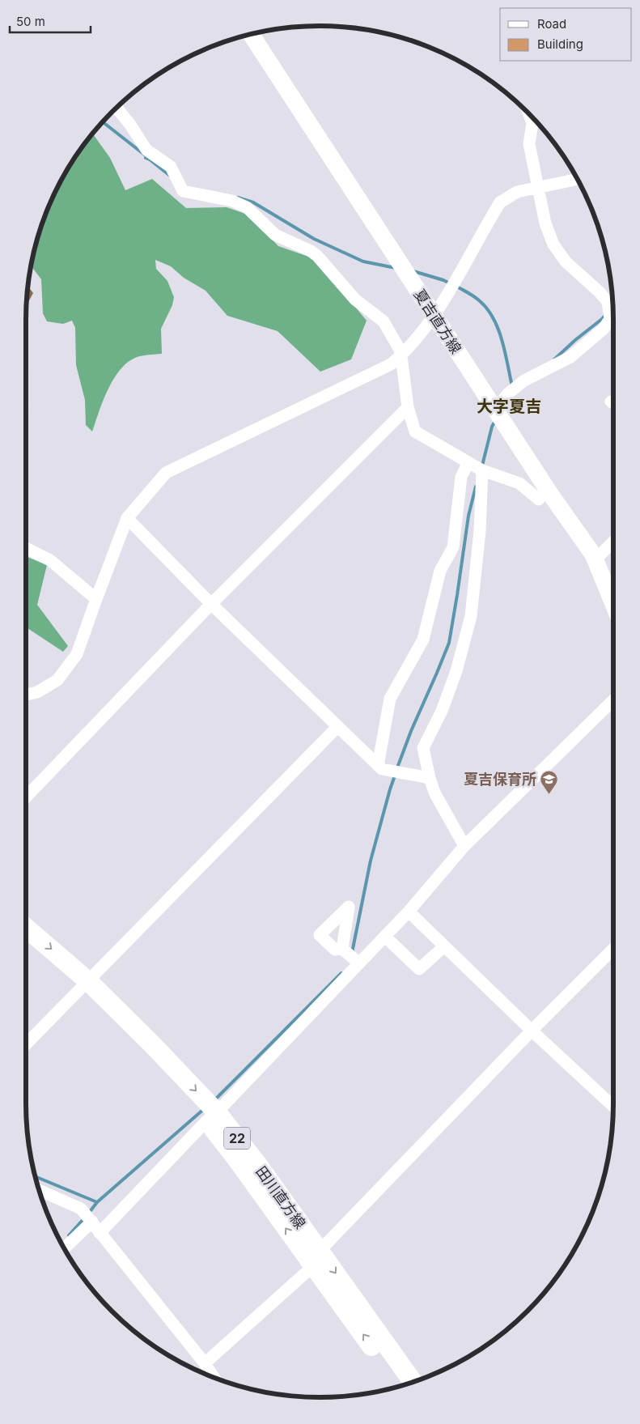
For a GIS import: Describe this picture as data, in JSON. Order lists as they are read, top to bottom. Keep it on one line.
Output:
{"streets":{"main road":["夏吉直方線","22","田川直方線"]},"districts":["大字夏吉"],"places":{"school or university":["夏吉保育所"]},"legend":["Road","Building"],"scale_bar":"50 m"}
